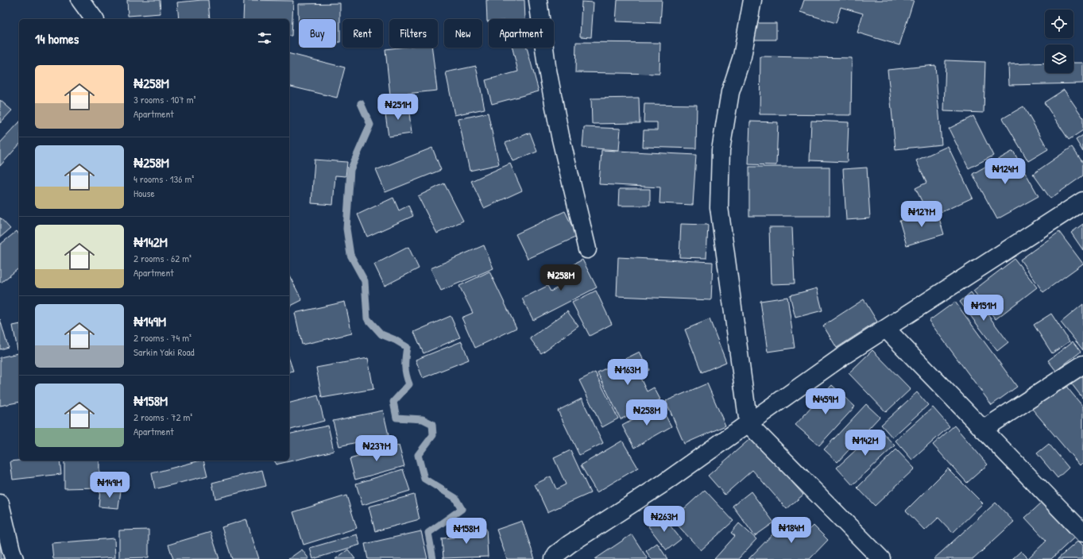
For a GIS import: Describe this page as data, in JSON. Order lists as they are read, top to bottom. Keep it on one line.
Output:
{"page":{"chip":["Buy","Rent","Filters","New","Apartment"],"heading":"14 homes","list":[{"name":"₦258M","note":"3 rooms · 107 m² · Apartment"},{"name":"₦258M","note":"4 rooms · 136 m² · House"},{"name":"₦142M","note":"2 rooms · 62 m² · Apartment"},{"name":"₦149M","note":"2 rooms · 74 m² · Sarkin Yaki Road"},{"name":"₦158M","note":"2 rooms · 72 m² · Apartment"}],"price":["₦251M","₦124M","₦127M","₦258M","₦151M","₦163M","₦459M","₦258M","₦142M","₦237M","₦149M","₦263M","₦184M","₦158M"]}}
